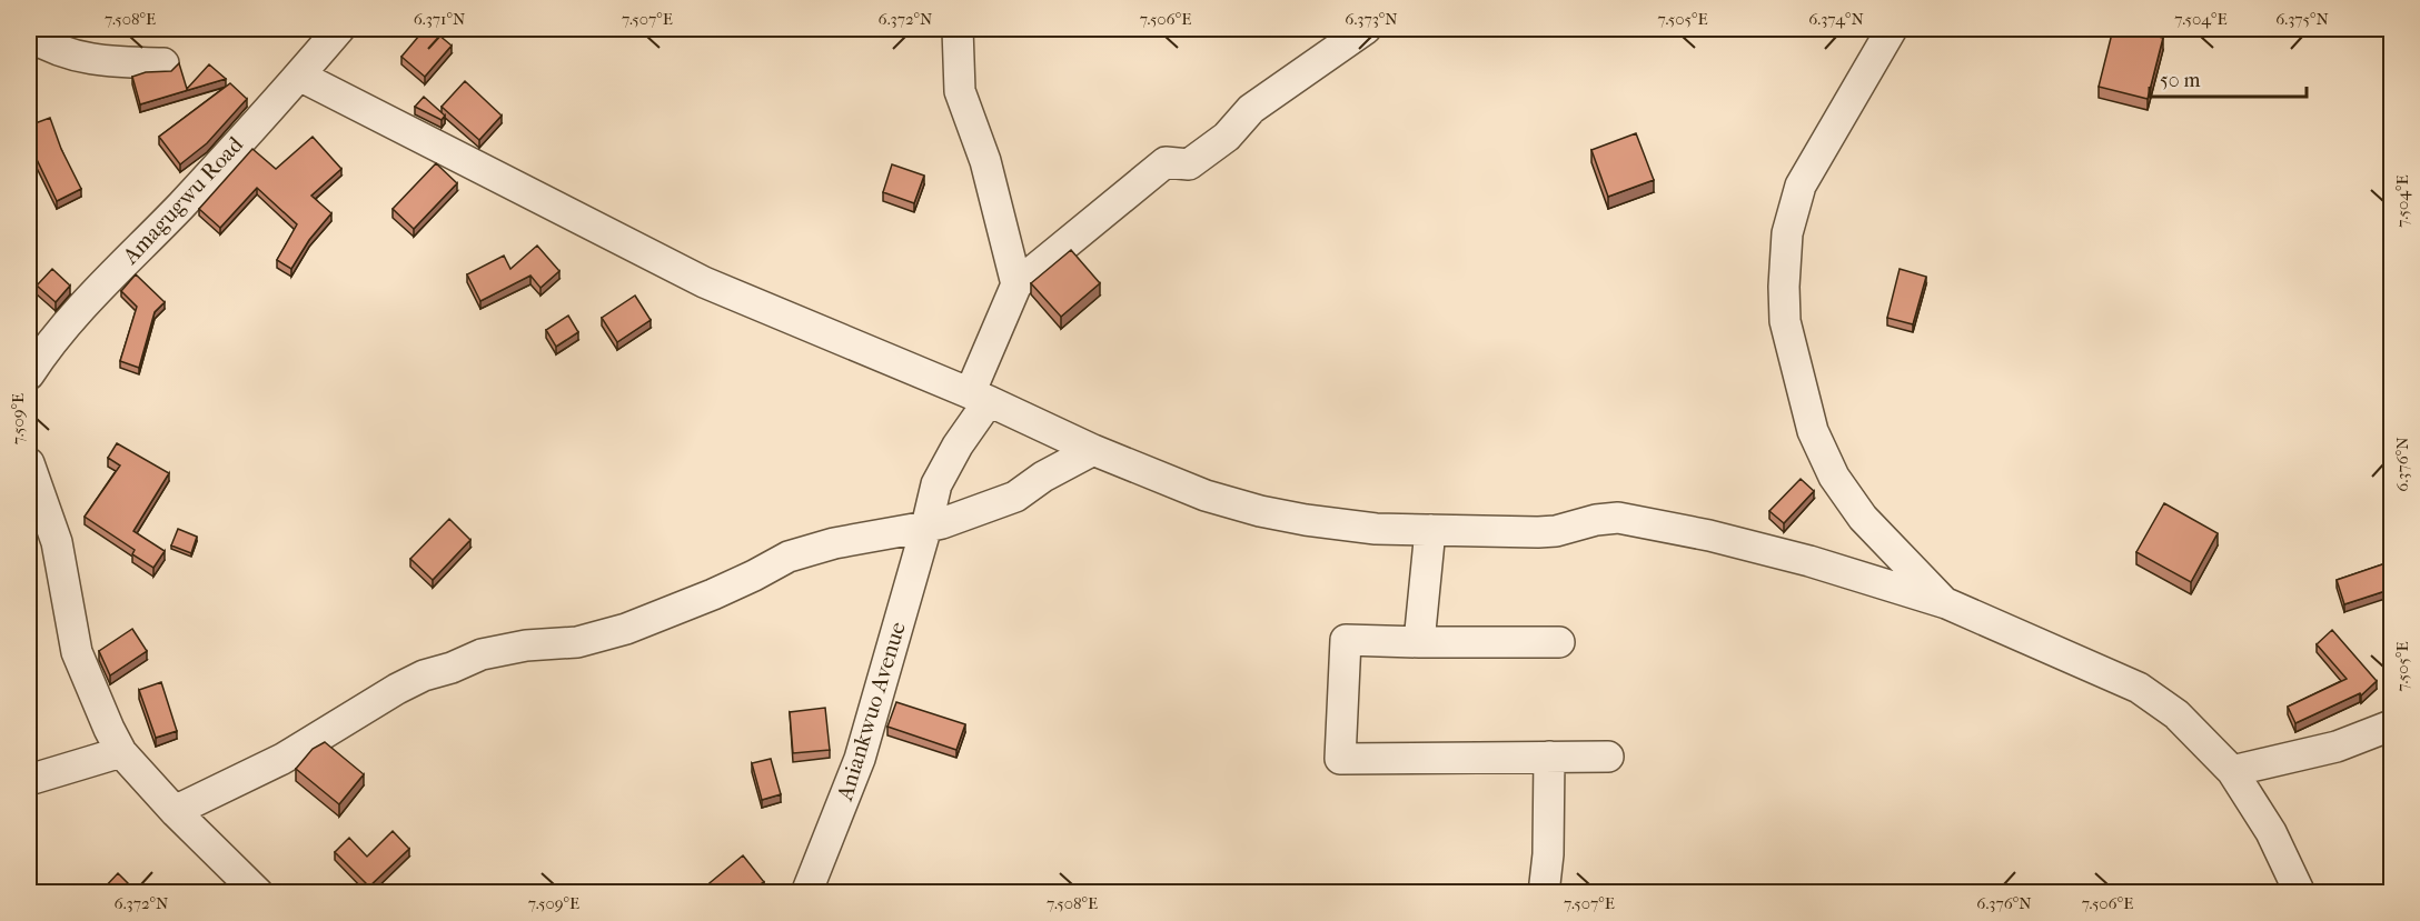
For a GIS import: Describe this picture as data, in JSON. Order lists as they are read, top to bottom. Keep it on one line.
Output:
{"streets":{"street":["Amagugwu Road","Aniankwuo Avenue"]},"scale_bar":"50 m","coordinates":["7.508°E","6.371°N","7.507°E","6.372°N","7.506°E","6.373°N","7.505°E","6.374°N","7.504°E","6.375°N","7.509°E","6.376°N"]}
